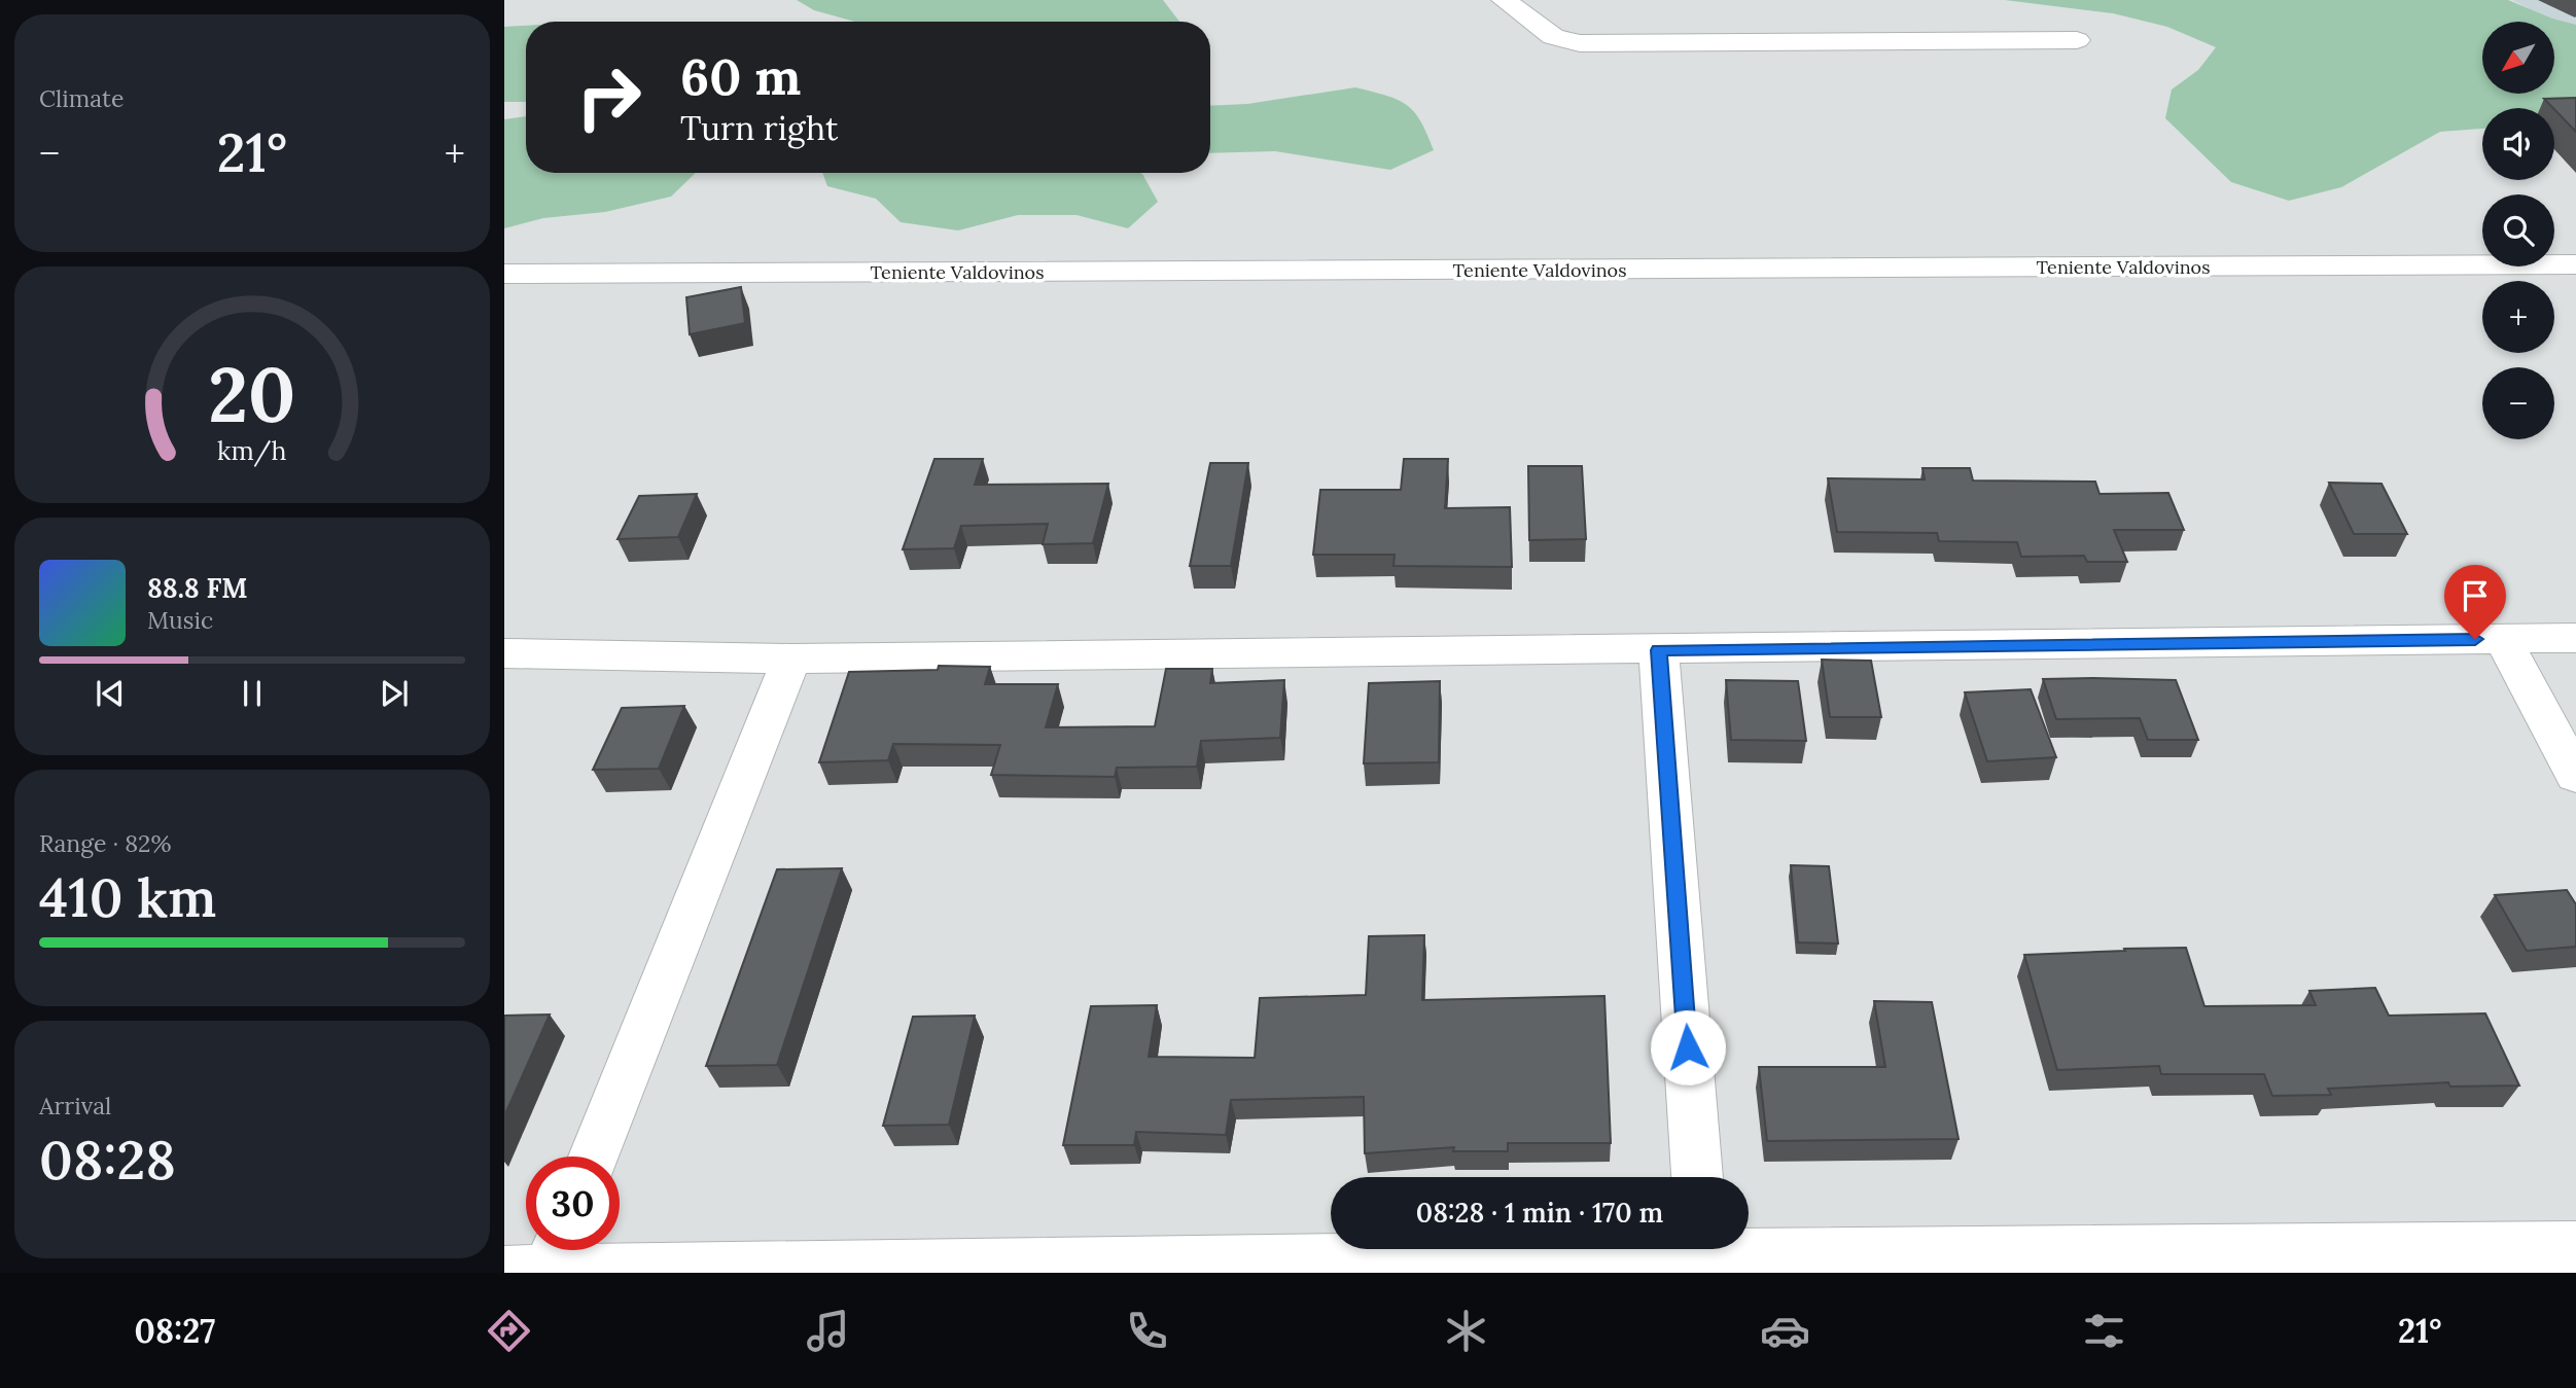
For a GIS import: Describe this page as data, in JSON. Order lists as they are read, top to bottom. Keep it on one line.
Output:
{"streets":{"street":["Teniente Valdovinos"]},"north":"bottom left","page":{"tile":["Climate",["Range · 82%","410 km"],["Arrival","08:28"]],"map_buttons":["+","−"],"turn":["60 m","Turn right"],"heat":["−","21°","+"],"song":["88.8 FM","Music"],"limit":"30","trip":"08:28 · 1 min · 170 m","tabs":["08:27","21°"],"gauge":["20","km/h"]}}
